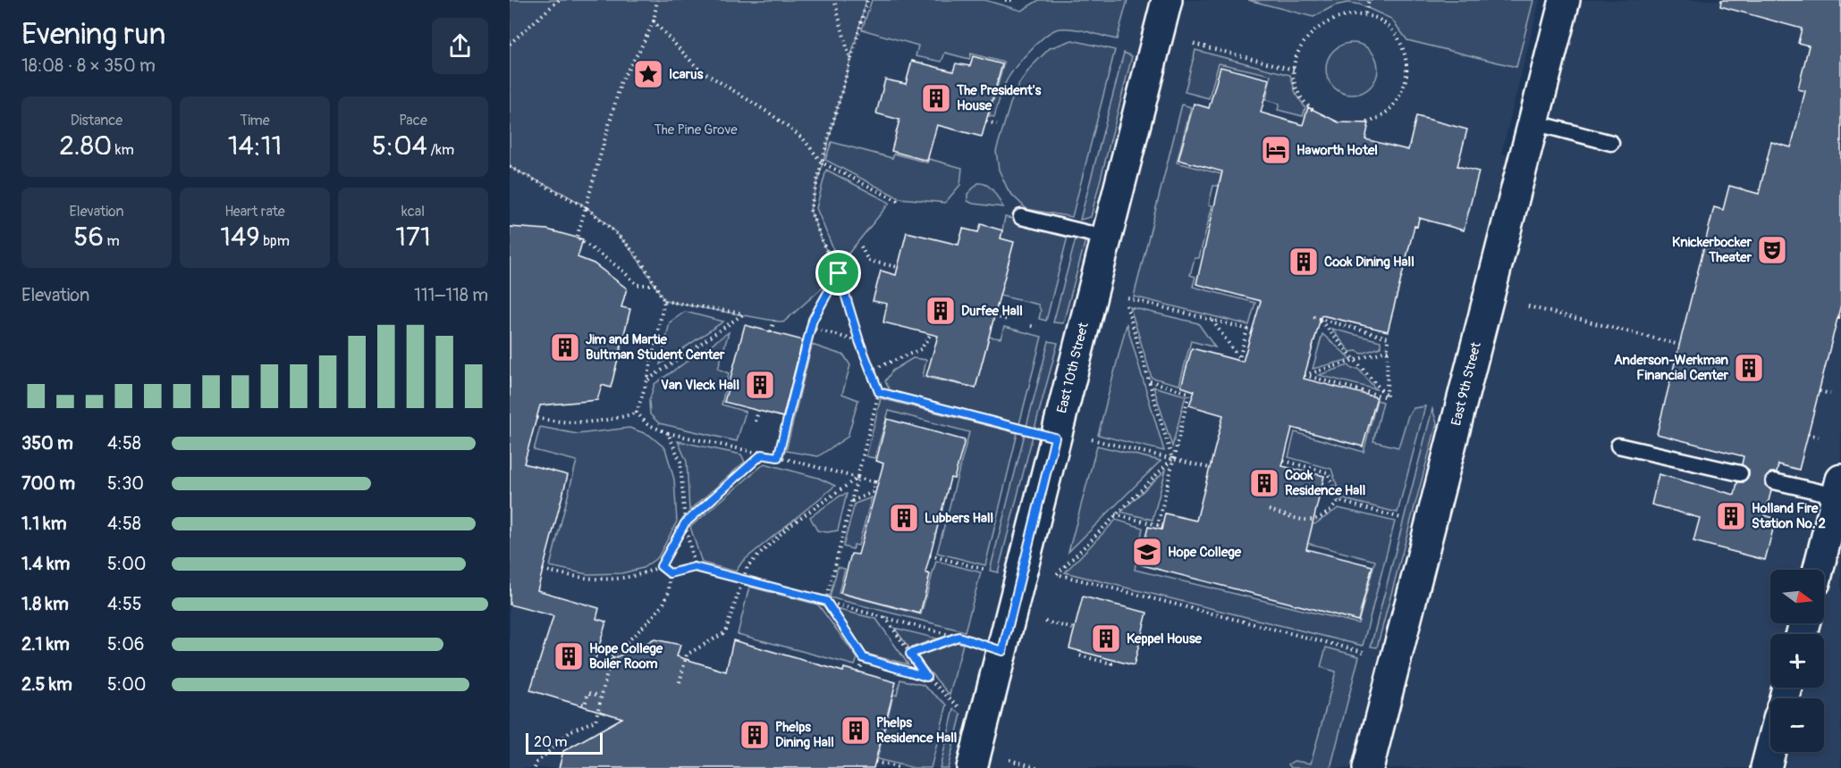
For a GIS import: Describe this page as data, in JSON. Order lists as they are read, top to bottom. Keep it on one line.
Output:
{"streets":{"main road":["East 10th Street","East 9th Street"]},"parks":["The Pine Grove"],"places":{"place":["Icarus"],"building":["The President's House","Cook Dining Hall","Durfee Hall","Jim and Martie Bultman Student Center","Anderson-Werkman Financial Center","Van Vleck Hall","Cook Residence Hall","Holland Fire Station No. 2","Lubbers Hall","Keppel House","Hope College Boiler Room","Phelps Residence Hall","Phelps Dining Hall"],"hotel":["Haworth Hotel"],"theatre":["Knickerbocker Theater"],"school or university":["Hope College"]},"scale_bar":"20 m","north":"right","page":{"heading":["Evening run","18:08 · 8 × 350 m"],"stats":[["Distance","2.80 km"],["Time","14:11"],["Pace","5:04 /km"],["Elevation","56 m"],["Heart rate","149 bpm"],["kcal","171"]],"chart":["Elevation","111–118 m"],"list":[{"name":"350 m","note":"4:58"},{"name":"700 m","note":"5:30"},{"name":"1.1 km","note":"4:58"},{"name":"1.4 km","note":"5:00"},{"name":"1.8 km","note":"4:55"},{"name":"2.1 km","note":"5:06"},{"name":"2.5 km","note":"5:00"}],"map_buttons":["+","−"],"scale":"20 m"}}
